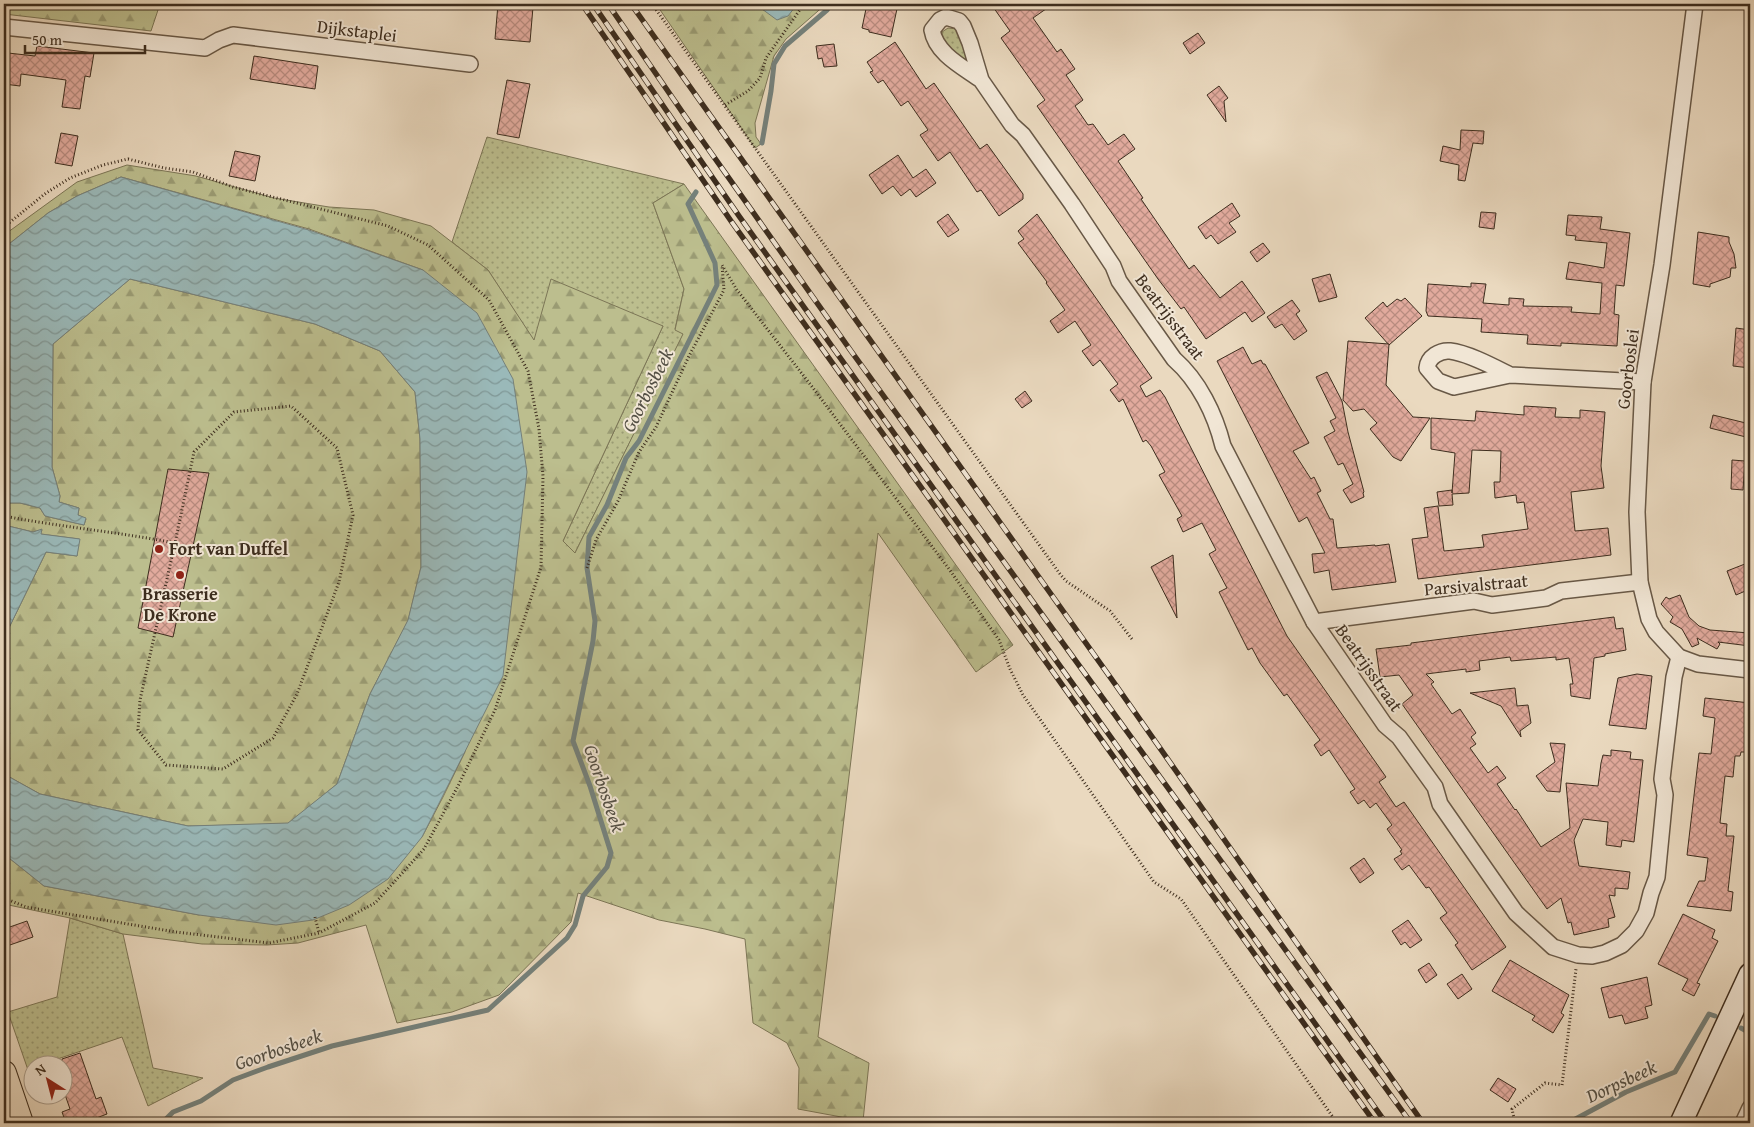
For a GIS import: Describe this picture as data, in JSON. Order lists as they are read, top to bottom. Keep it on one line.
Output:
{"streets":{"street":["Dijkstaplei","Beatrijsstraat","Goorboslei","Parsivalstraat"]},"crossings":[["Beatrijsstraat","Goorboslei"],["Beatrijsstraat","Parsivalstraat"],["Goorboslei","Parsivalstraat"]],"water":["Goorbosbeek","Dorpsbeek"],"places":["Fort van Duffel","Brasserie De Krone"],"scale_bar":"50 m","north":"top left"}
